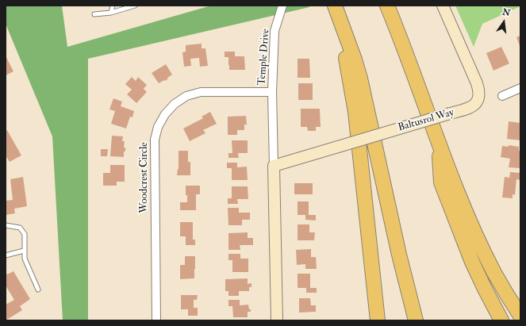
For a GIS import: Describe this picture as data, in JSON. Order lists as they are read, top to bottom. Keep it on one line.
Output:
{"streets":{"street":["Temple Drive","Baltusrol Way","Woodcrest Circle"]},"crossings":[["Temple Drive","Woodcrest Circle"]],"north":"top"}
